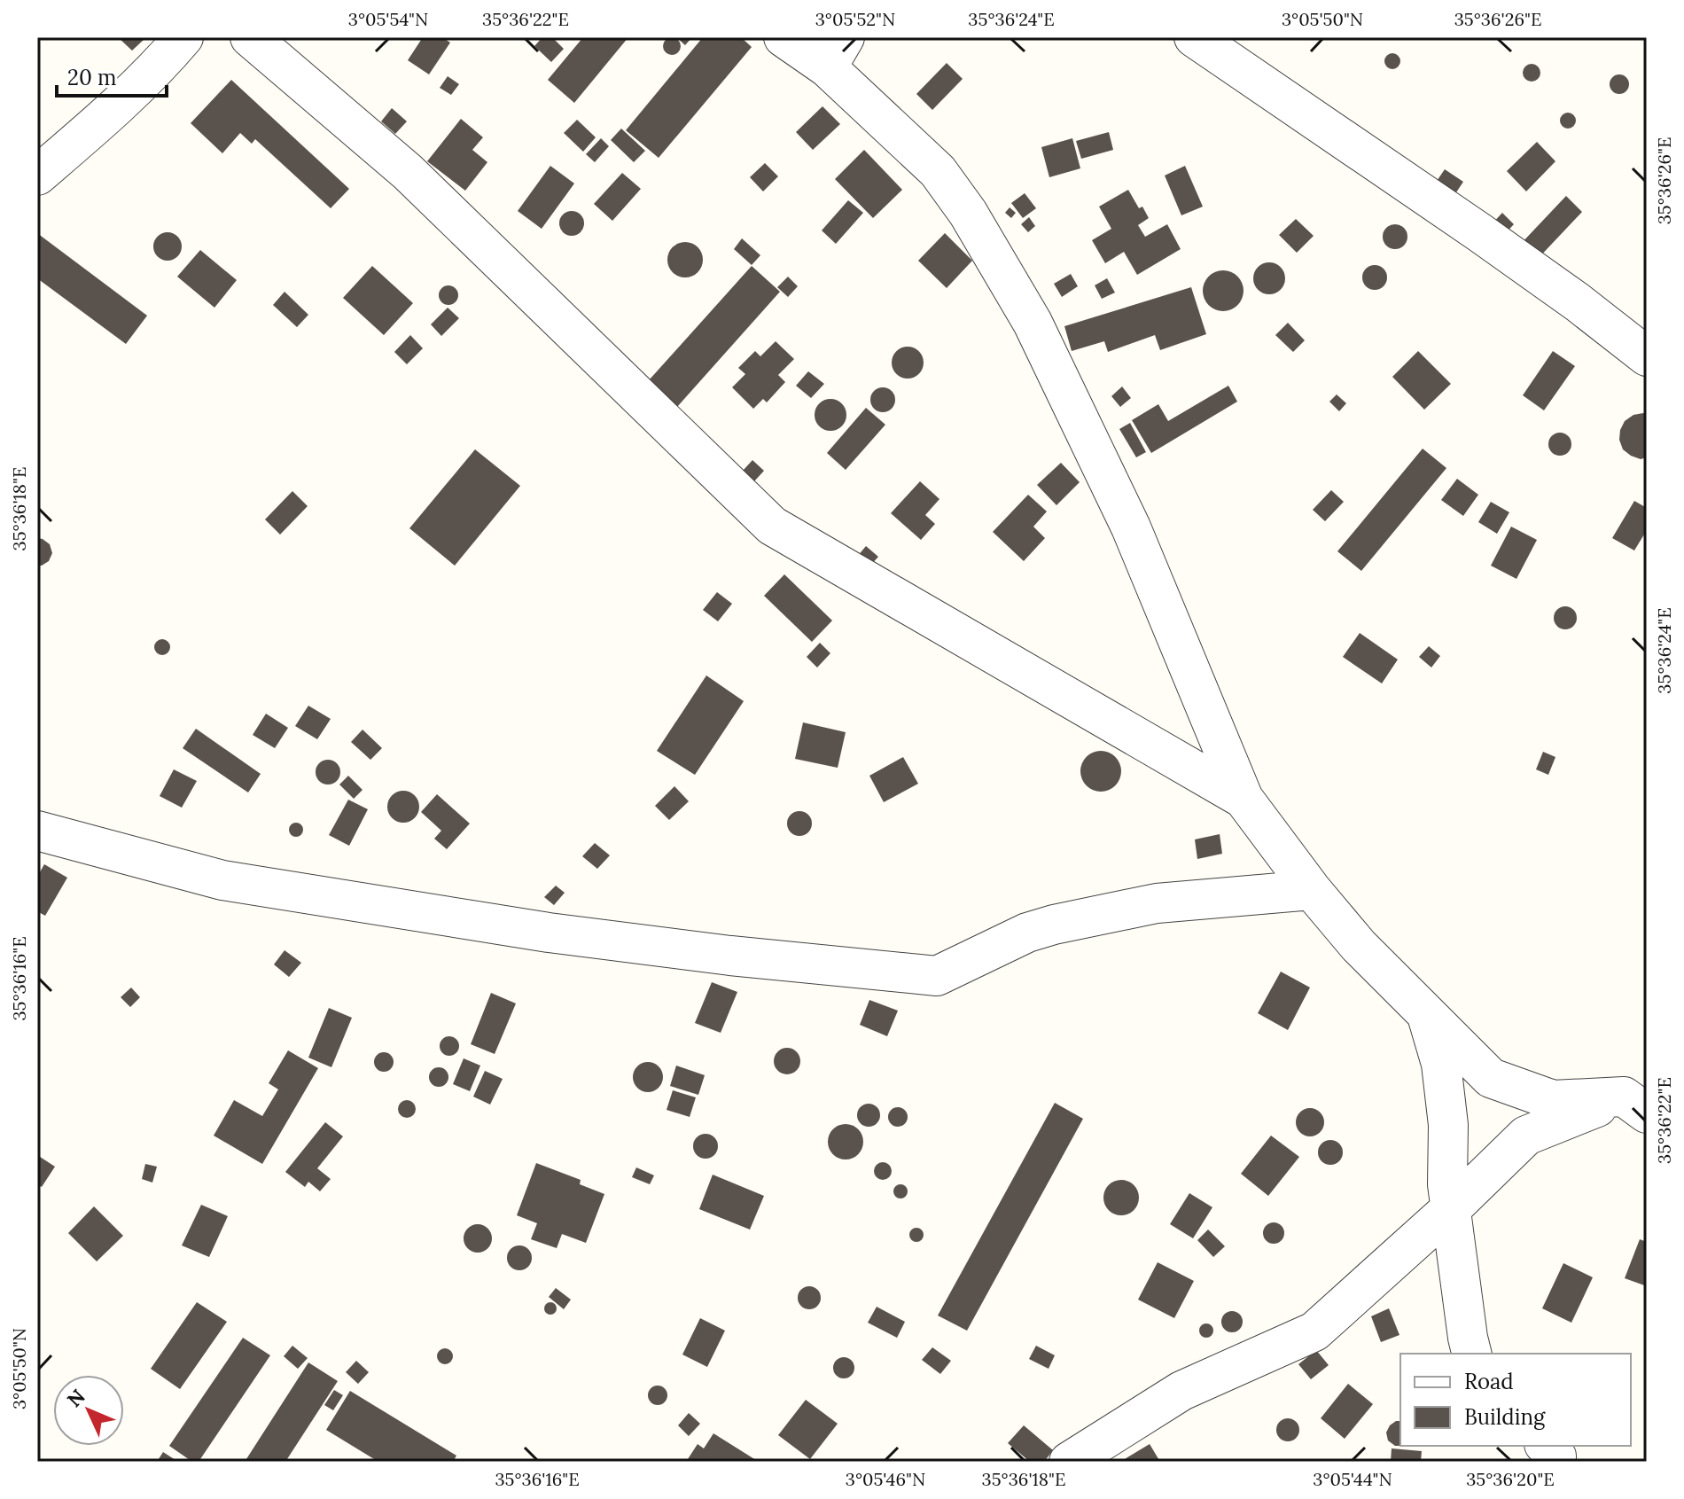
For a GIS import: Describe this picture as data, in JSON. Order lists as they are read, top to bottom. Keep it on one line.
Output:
{"legend":["Road","Building"],"scale_bar":"20 m","north":"top left","coordinates":["3°05'54\"N","35°36'22\"E","3°05'52\"N","35°36'24\"E","3°05'50\"N","35°36'26\"E","35°36'18\"E","35°36'16\"E","3°05'46\"N","3°05'44\"N","35°36'20\"E"]}
